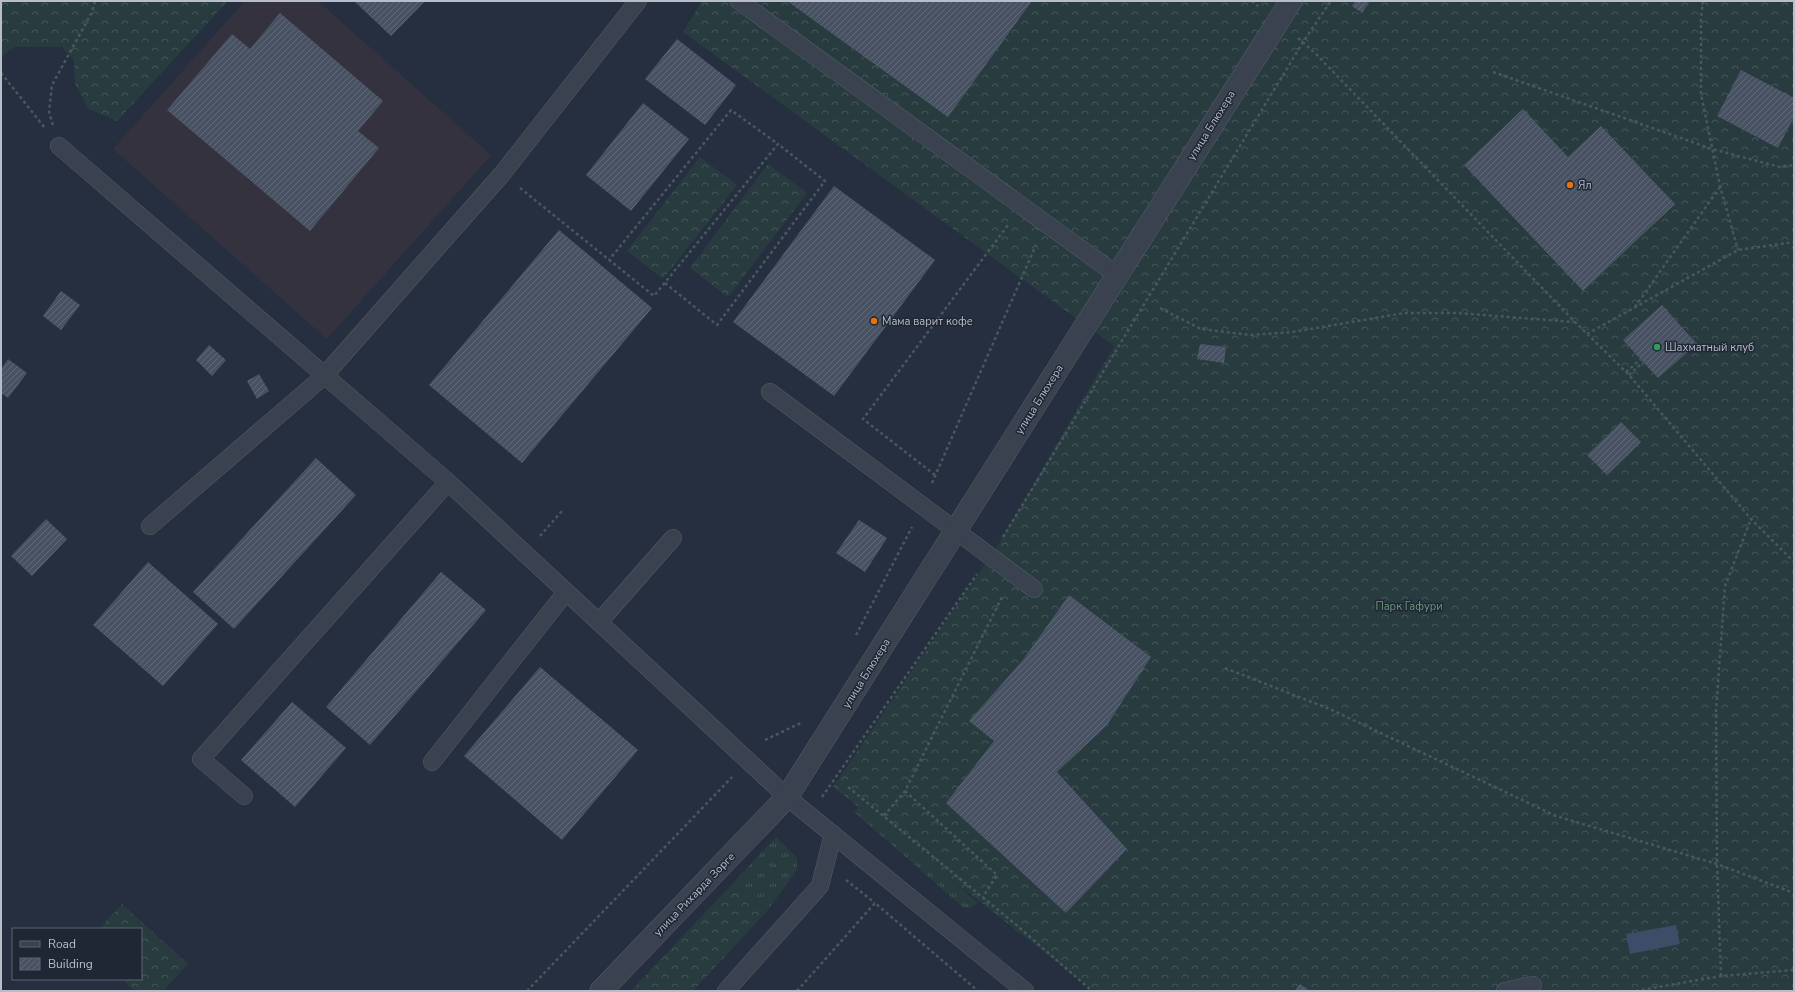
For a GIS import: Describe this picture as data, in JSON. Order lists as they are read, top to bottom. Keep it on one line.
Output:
{"streets":{"street":["улица Блюхера","улица Рихарда Зорге"]},"crossings":[["улица Блюхера","улица Рихарда Зорге"]],"parks":["Парк Гафури"],"places":["Ял","Мама варит кофе","Шахматный клуб"],"legend":["Road","Building"]}
